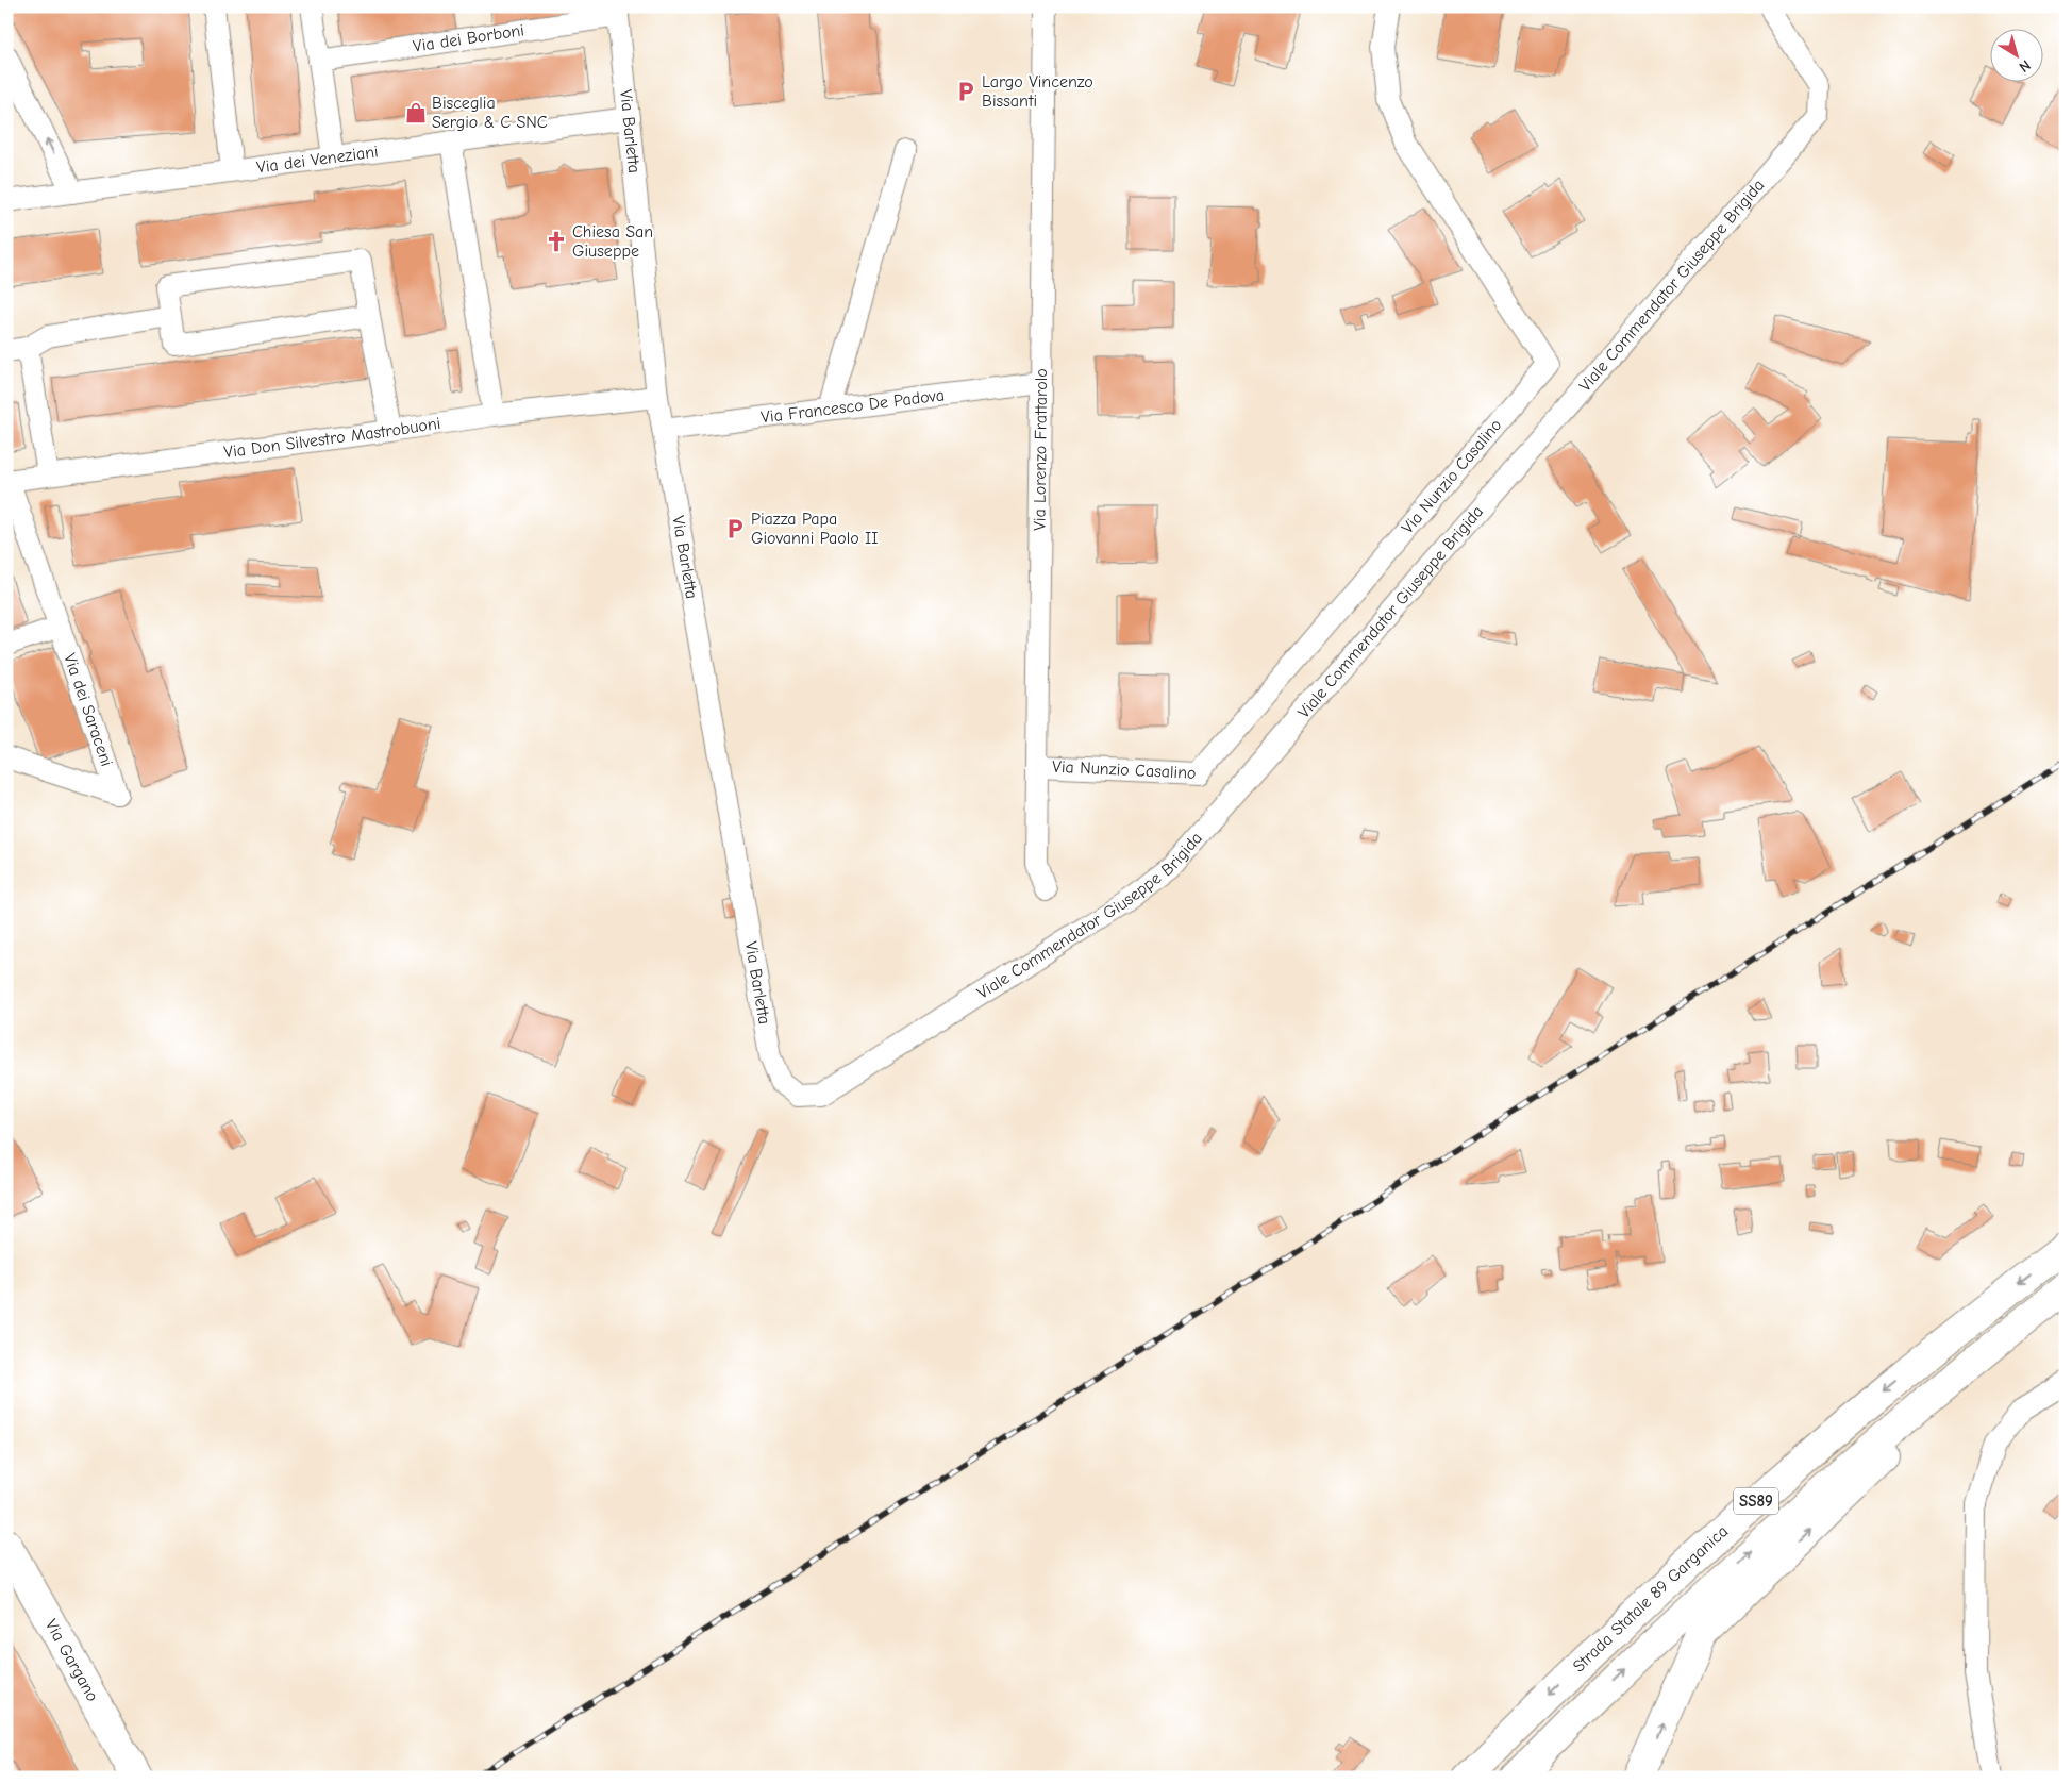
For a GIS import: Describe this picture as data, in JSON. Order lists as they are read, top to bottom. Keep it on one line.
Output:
{"streets":{"main road":["SS89","Strada Statale 89 Garganica","Via Gargano"],"street":["Via dei Borboni","Via Barletta","Via dei Veneziani","Viale Commendator Giuseppe Brigida","Via Francesco De Padova","Via Don Silvestro Mastrobuoni","Via Lorenzo Frattarolo","Via Nunzio Casalino","Via dei Saraceni"]},"crossings":[["Via dei Borboni","Via Barletta"],["Via Barletta","Via dei Veneziani"],["Via Barletta","Viale Commendator Giuseppe Brigida"],["Via Barletta","Via Francesco De Padova"],["Via Barletta","Via Don Silvestro Mastrobuoni"],["Via Francesco De Padova","Via Lorenzo Frattarolo"],["Via Don Silvestro Mastrobuoni","Via dei Saraceni"],["Via Lorenzo Frattarolo","Via Nunzio Casalino"]],"places":{"parking":["Largo Vincenzo Bissanti","Piazza Papa Giovanni Paolo II"],"shop":["Bisceglia Sergio & C SNC"],"church":["Chiesa San Giuseppe"]},"north":"bottom right"}
